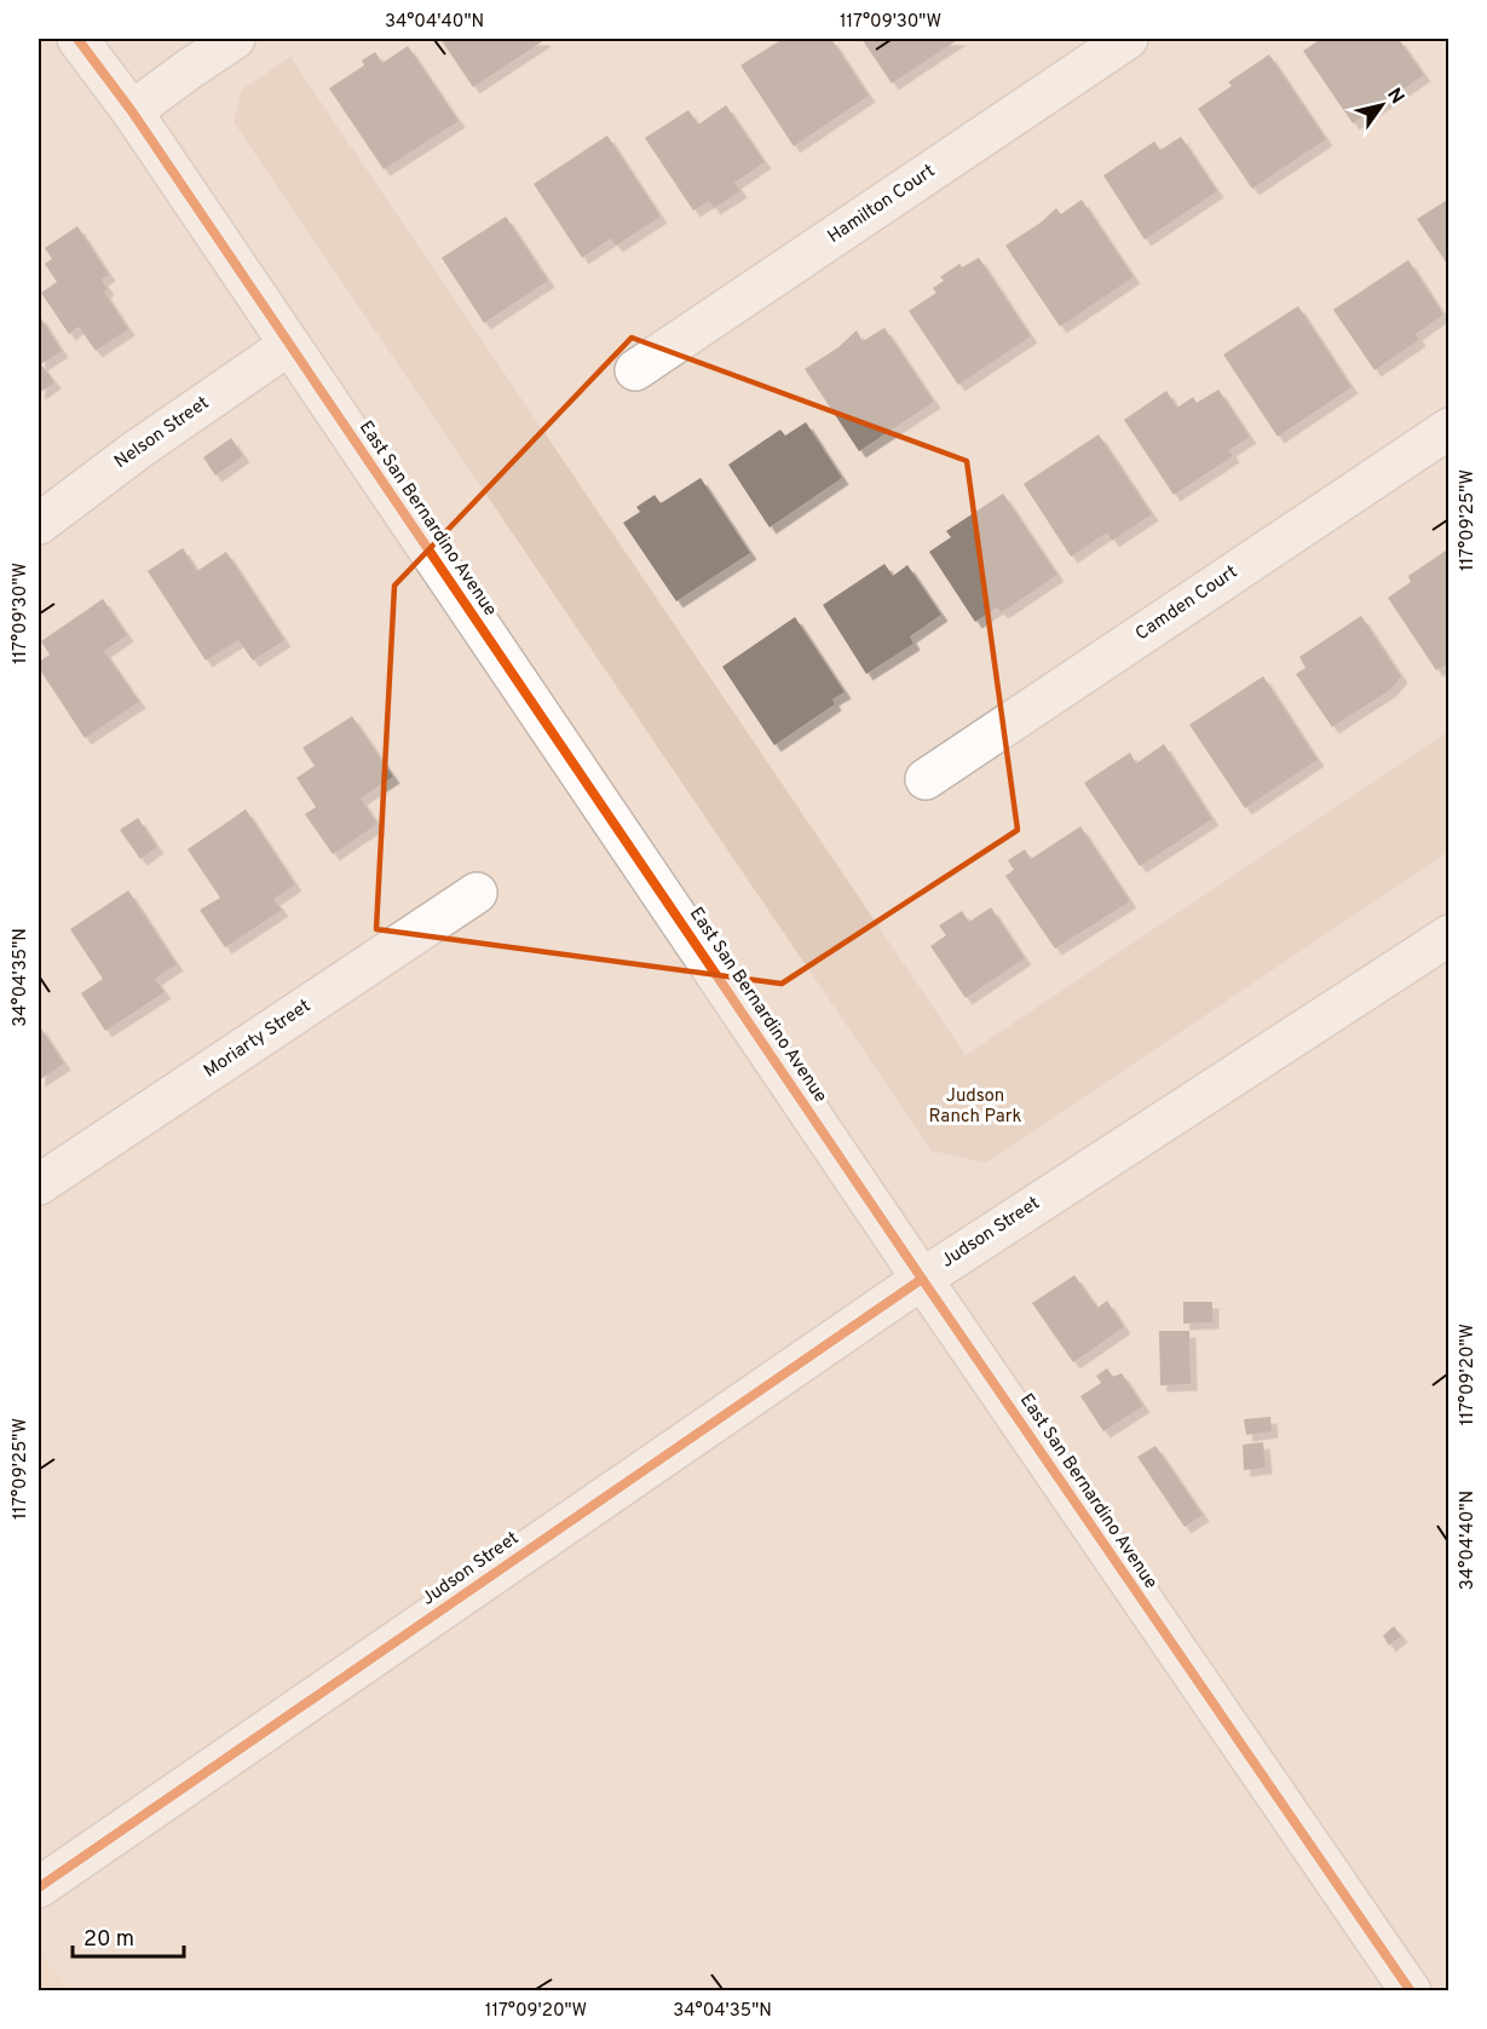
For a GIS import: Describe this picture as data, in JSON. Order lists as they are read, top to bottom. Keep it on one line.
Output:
{"streets":{"street":["Hamilton Court","Nelson Street","East San Bernardino Avenue","Camden Court","Moriarty Street","Judson Street"]},"crossings":[["Nelson Street","East San Bernardino Avenue"],["East San Bernardino Avenue","Judson Street"]],"parks":["Judson Ranch Park"],"scale_bar":"20 m","north":"top right","coordinates":["34°04'40\"N","117°09'30\"W","117°09'25\"W","34°04'35\"N","117°09'20\"W"]}
